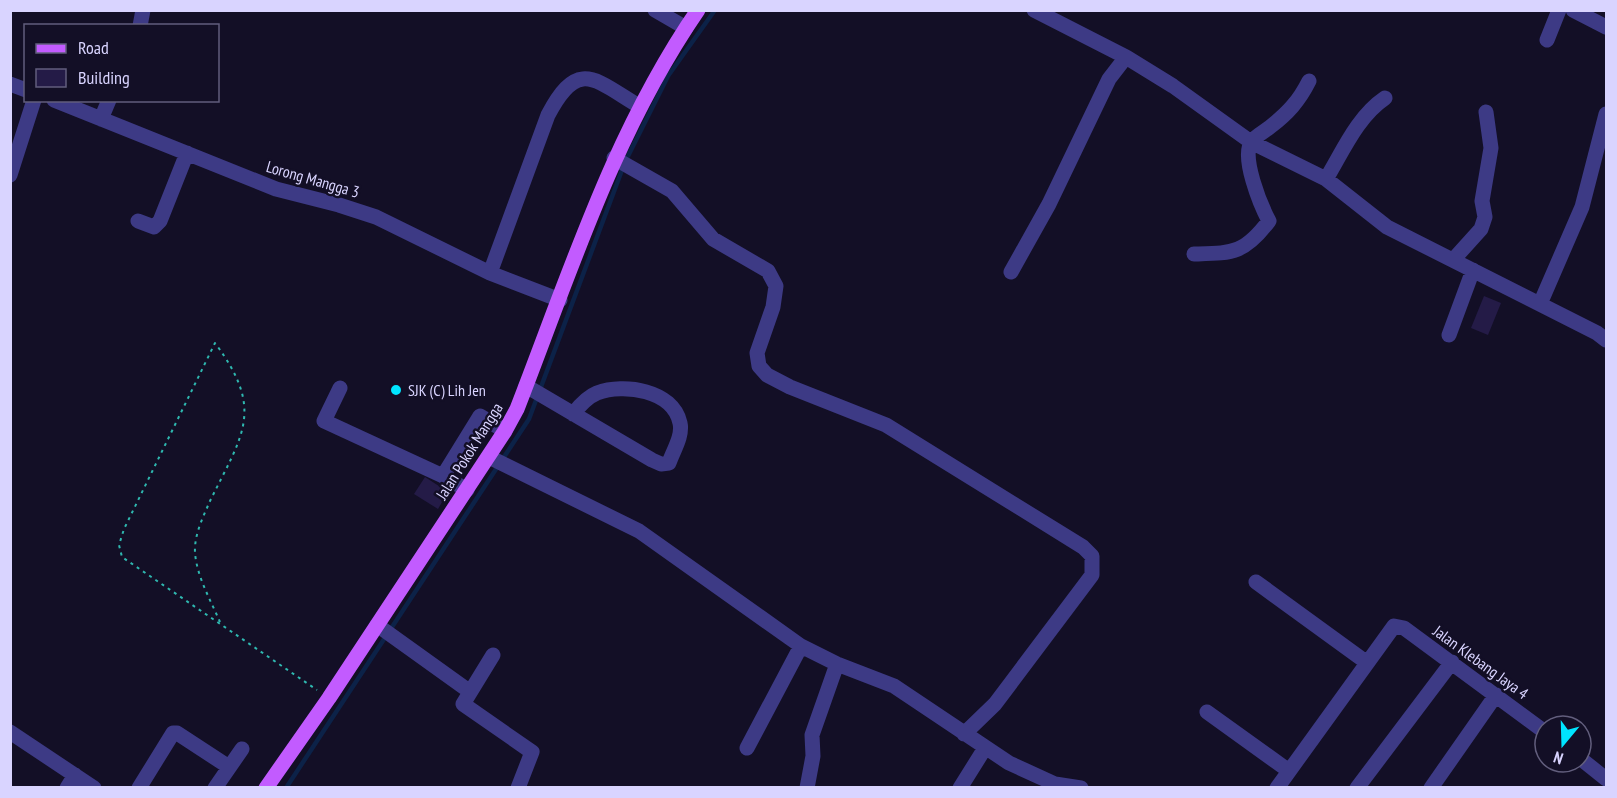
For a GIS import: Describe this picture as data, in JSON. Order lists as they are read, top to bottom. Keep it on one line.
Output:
{"streets":{"main road":["Jalan Pokok Mangga"],"street":["Lorong Mangga 3","Jalan Klebang Jaya 4"]},"crossings":[["Lorong Mangga 3","Jalan Pokok Mangga"]],"places":["SJK (C) Lih Jen"],"legend":["Road","Building"],"north":"bottom"}
